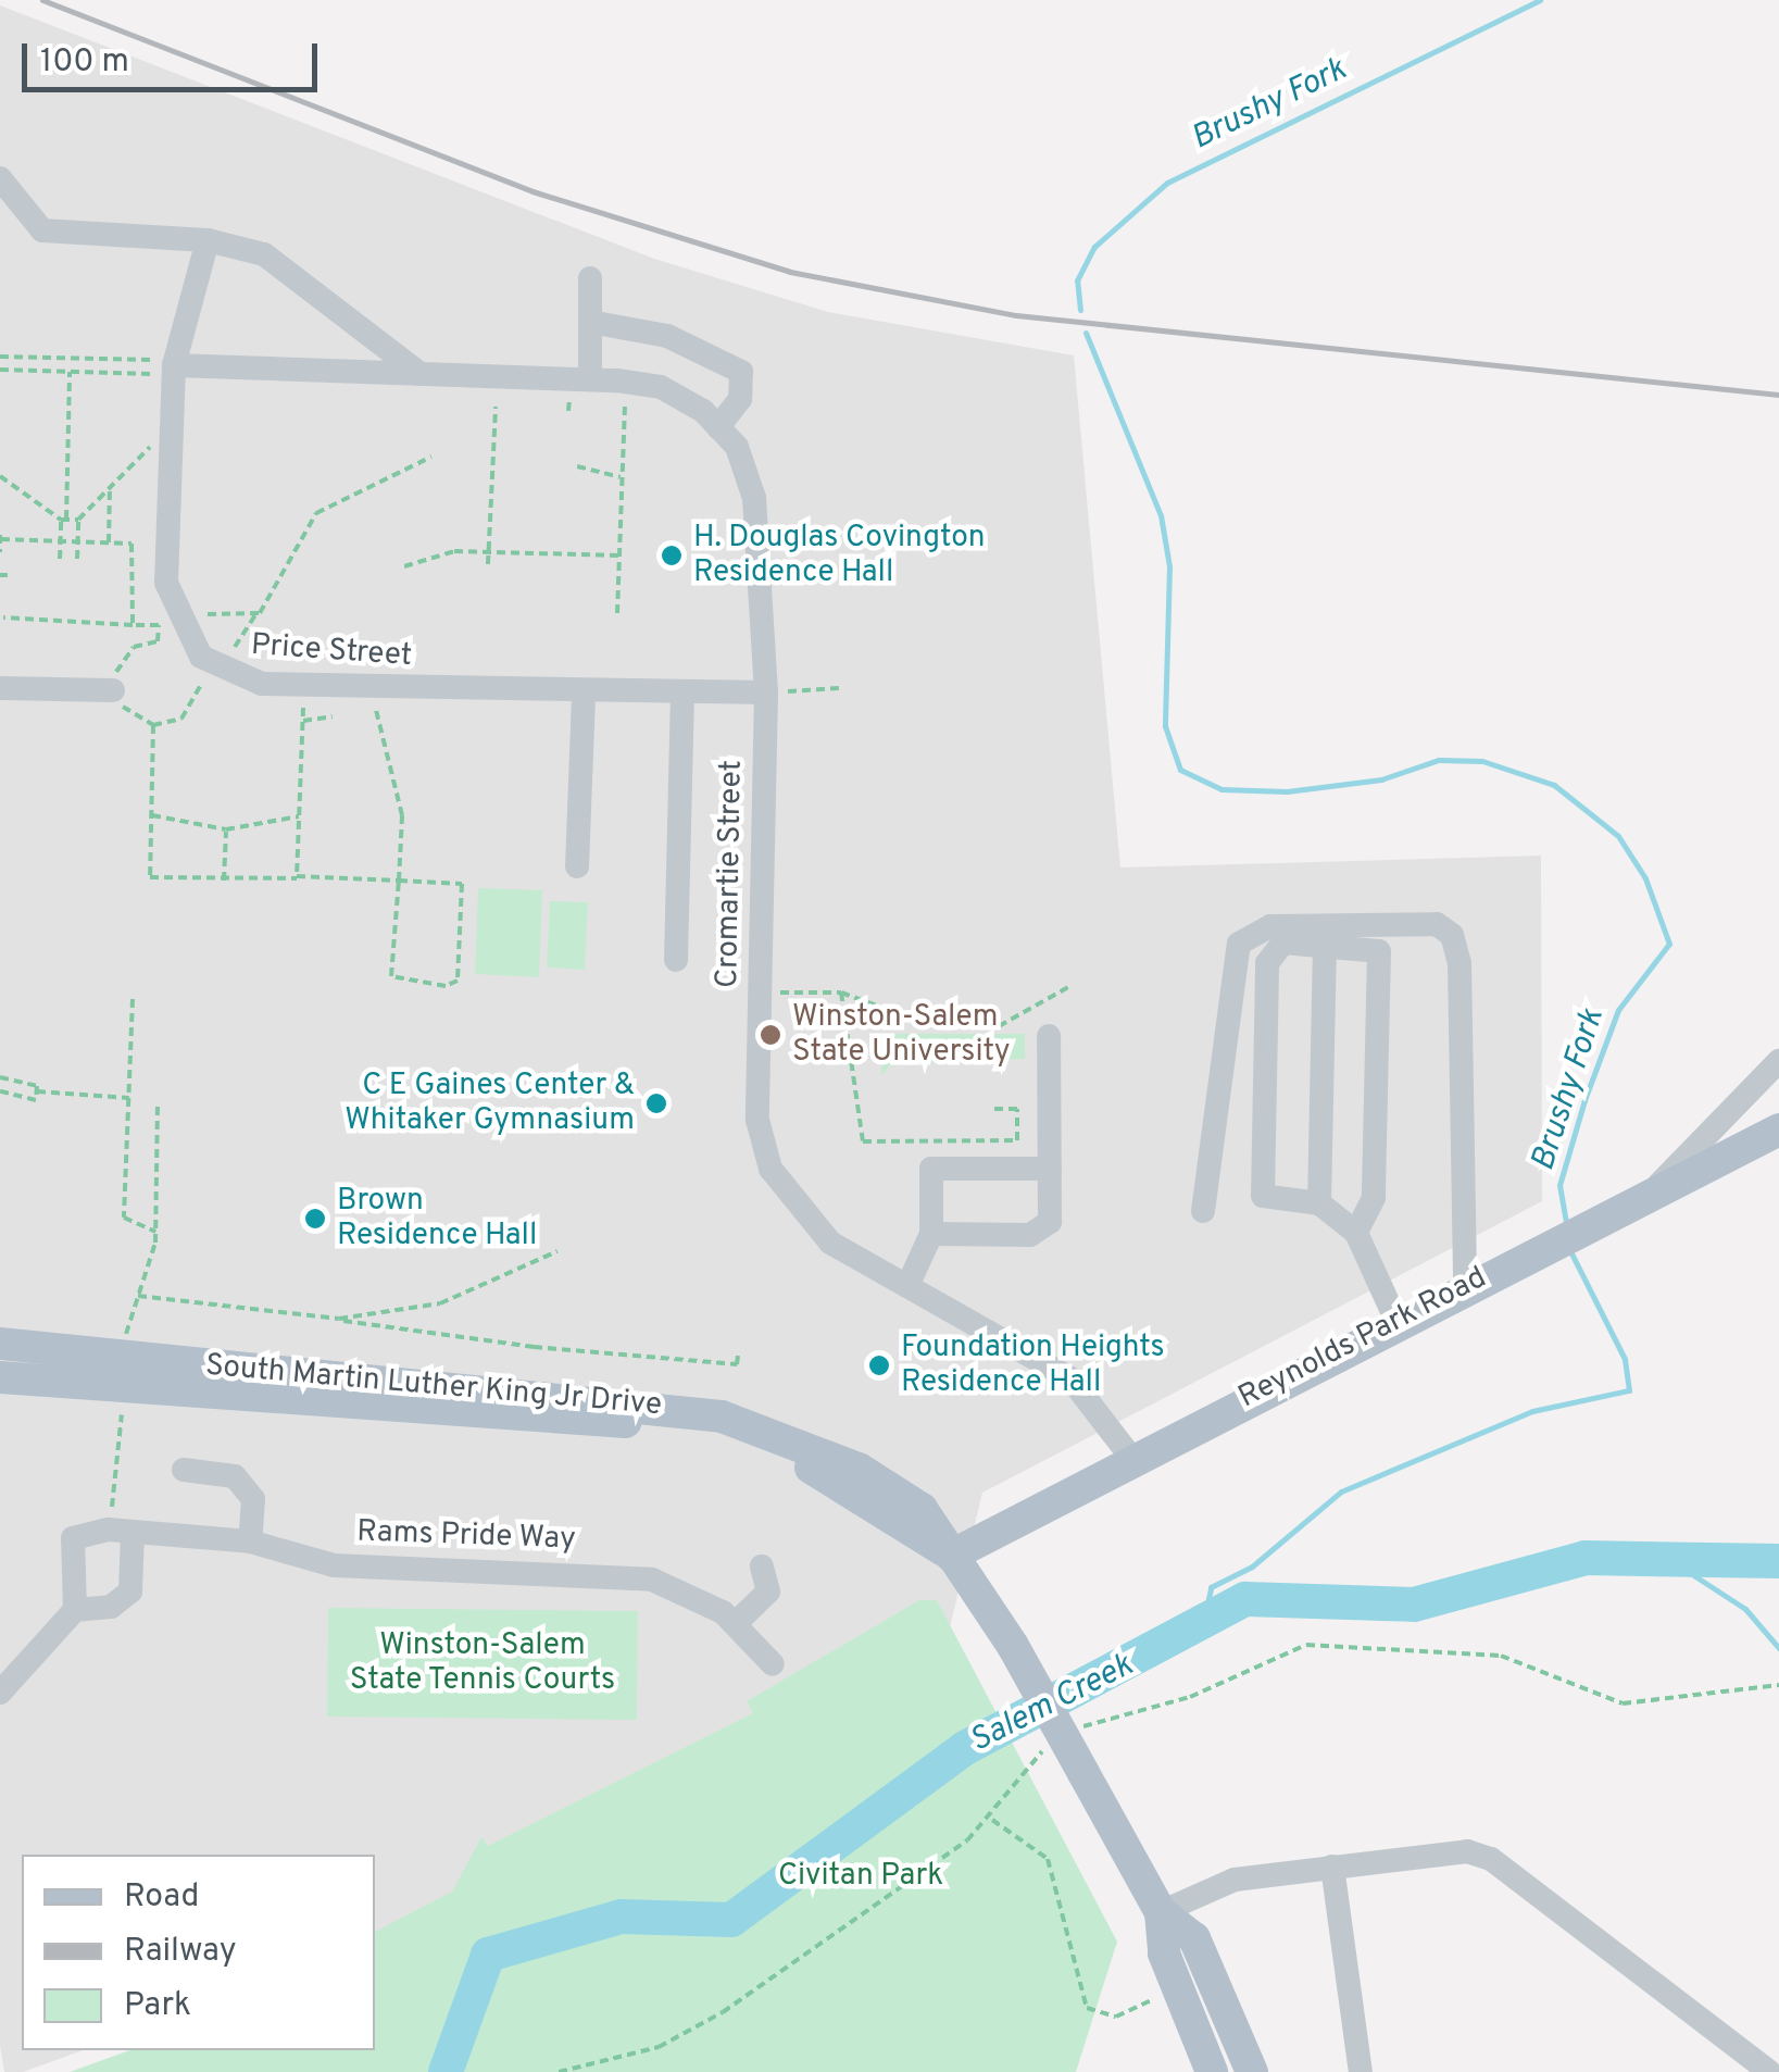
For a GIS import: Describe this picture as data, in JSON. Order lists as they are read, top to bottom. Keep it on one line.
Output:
{"streets":{"main road":["Reynolds Park Road","South Martin Luther King Jr Drive"],"street":["Price Street","Cromartie Street","Rams Pride Way"]},"crossings":[["Price Street","Cromartie Street"],["Cromartie Street","Reynolds Park Road"],["Reynolds Park Road","South Martin Luther King Jr Drive"]],"water":["Brushy Fork","Salem Creek"],"parks":["Winston-Salem State Tennis Courts","Civitan Park"],"places":["H. Douglas Covington Residence Hall","Winston-Salem State University","C E Gaines Center & Whitaker Gymnasium","Brown Residence Hall","Foundation Heights Residence Hall"],"legend":["Road","Railway","Park"],"scale_bar":"100 m"}
